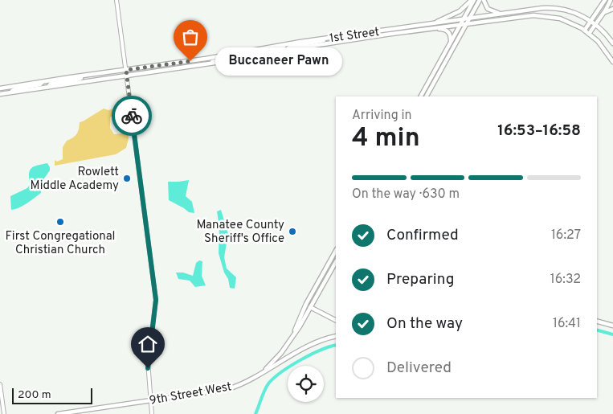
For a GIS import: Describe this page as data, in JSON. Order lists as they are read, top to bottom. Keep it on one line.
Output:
{"streets":{"main road":["1st Street","9th Street West"]},"places":["Buccaneer Pawn","Rowlett Middle Academy","First Congregational Christian Church","Manatee County Sheriff's Office"],"scale_bar":"200 m","page":{"bubble":"Buccaneer Pawn","heading":["4 min","Arriving in","16:53–16:58"],"bar":"On the way · 630 m","list":[["Confirmed","16:27"],["Preparing","16:32"],["On the way","16:41"],"Delivered"],"scale":"200 m"}}
